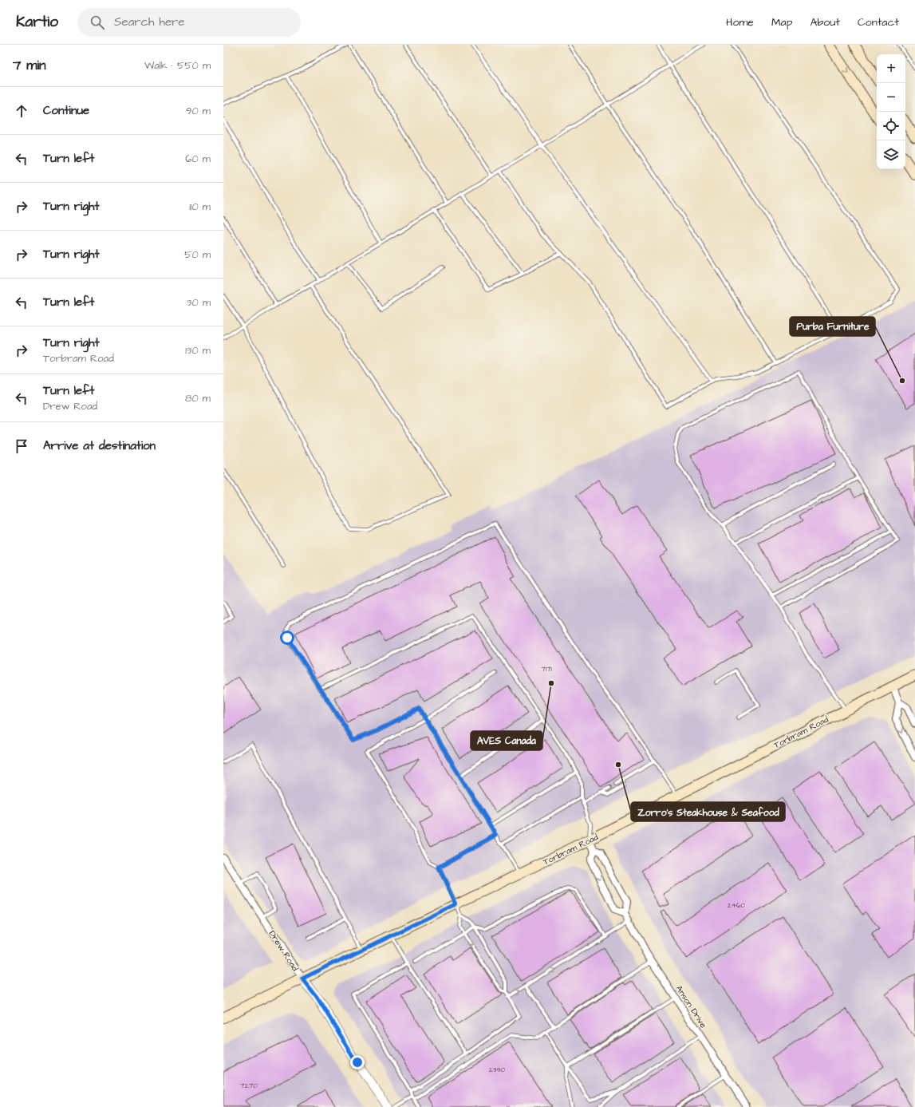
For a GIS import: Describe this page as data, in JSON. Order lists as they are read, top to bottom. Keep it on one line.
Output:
{"streets":{"main road":["Torbram Road"],"street":["Drew Road","Anson Drive"]},"crossings":[["Torbram Road","Drew Road"],["Torbram Road","Anson Drive"]],"places":["Purba Furniture","AVES Canada","Zorro's Steakhouse & Seafood"],"house_numbers":["7171","2460","2390","7270"],"page":{"header":"Kartio","search":"Search here","nav":["Home","Map","About","Contact"],"heading":["7 min","Walk · 550 m"],"map_buttons":["+","−"],"list":[["Continue","90 m"],["Turn left","60 m"],["Turn right","110 m"],["Turn right","50 m"],["Turn left","30 m"],["Turn right","Torbram Road","130 m"],["Turn left","Drew Road","80 m"],"Arrive at destination"]}}
